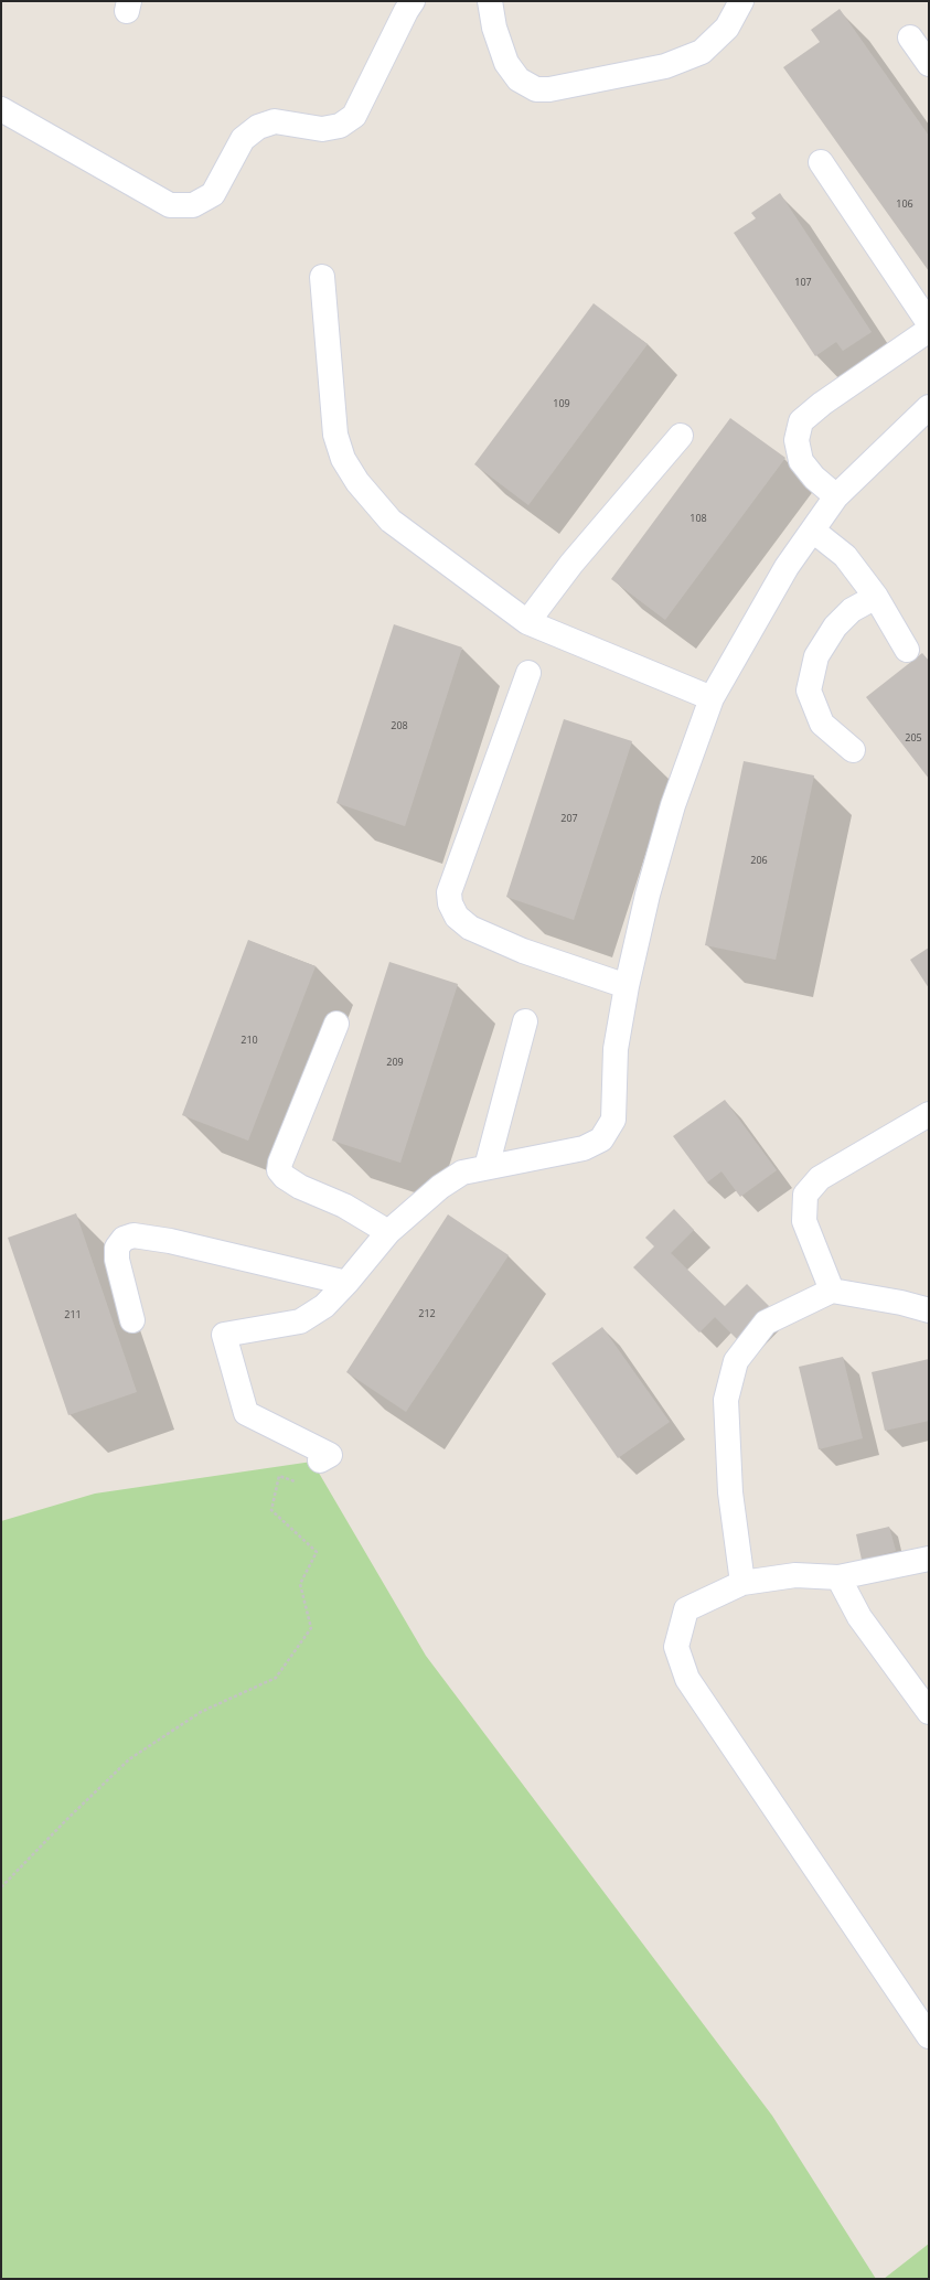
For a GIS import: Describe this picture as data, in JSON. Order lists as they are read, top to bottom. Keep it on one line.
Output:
{"house_numbers":["106","107","109","108","208","205","207","206","210","209","212","211"]}
